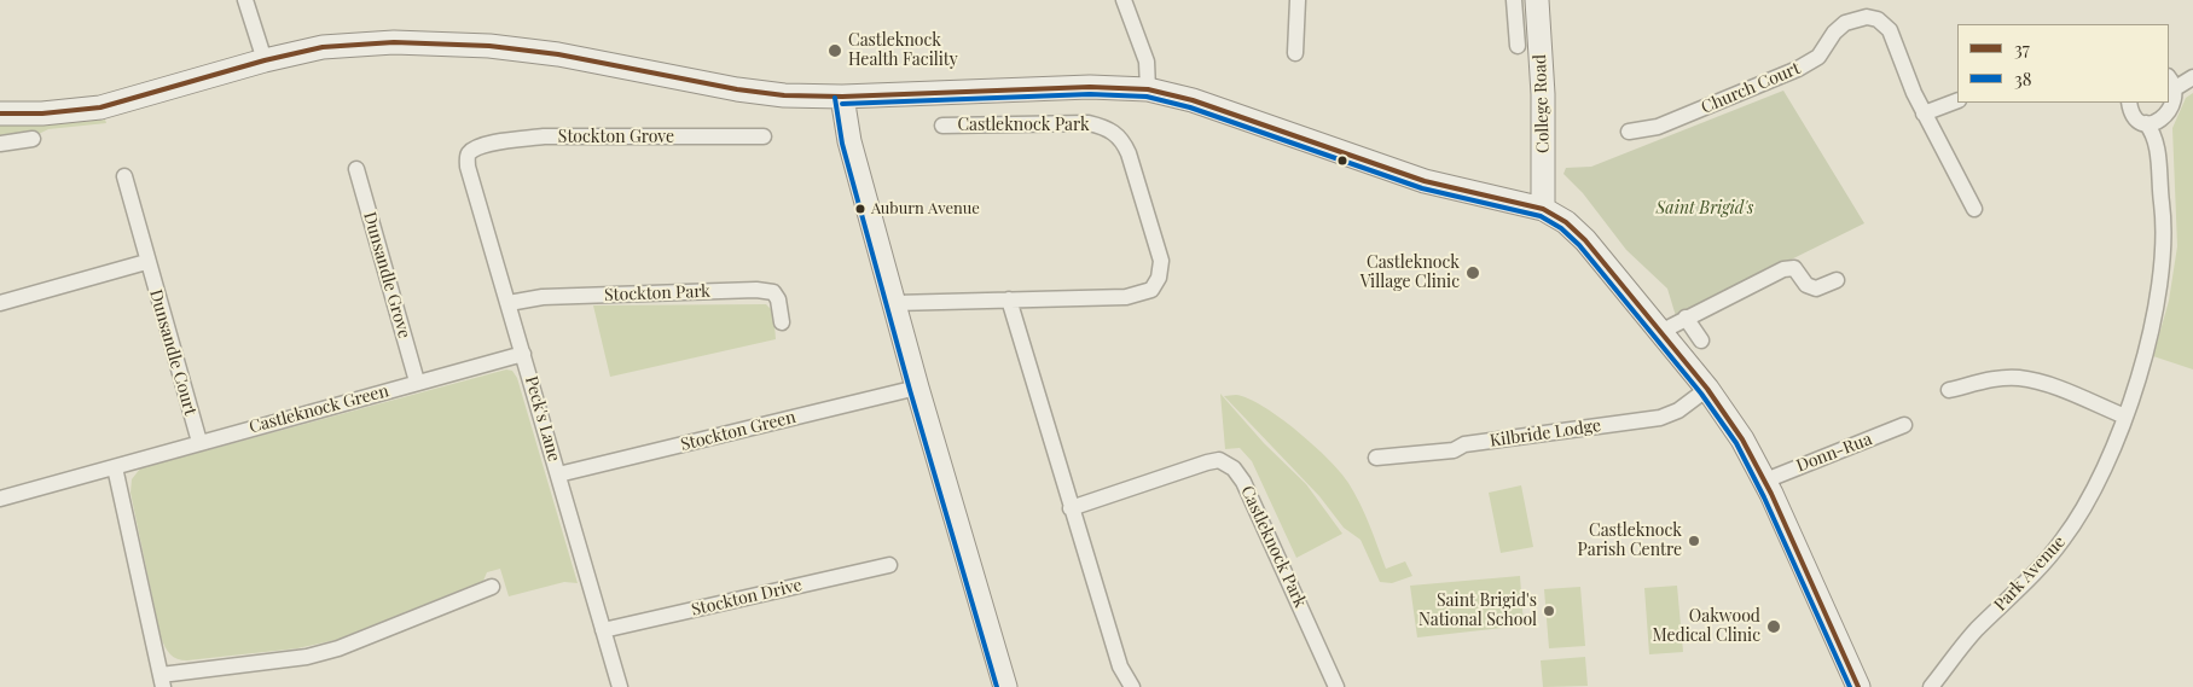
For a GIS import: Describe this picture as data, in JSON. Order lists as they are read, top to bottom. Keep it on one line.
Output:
{"streets":{"main road":["College Road"],"street":["Church Court","Castleknock Park","Stockton Grove","Dunsandle Grove","Stockton Park","Dunsandle Court","Castleknock Green","Peck's Lane","Stockton Green","Kilbride Lodge","Donn-Rua","Park Avenue","Stockton Drive"]},"crossings":[["Stockton Grove","Peck's Lane"],["Dunsandle Grove","Castleknock Green"],["Stockton Park","Peck's Lane"],["Dunsandle Court","Castleknock Green"],["Castleknock Green","Peck's Lane"],["Peck's Lane","Stockton Green"],["Peck's Lane","Stockton Drive"]],"parks":["Saint Brigid's"],"places":["Castleknock Health Facility","Auburn Avenue","Castleknock Village Clinic","Castleknock Parish Centre","Saint Brigid's National School","Oakwood Medical Clinic"],"lines":["transit line 37","transit line 38"],"legend":["37","38"]}
